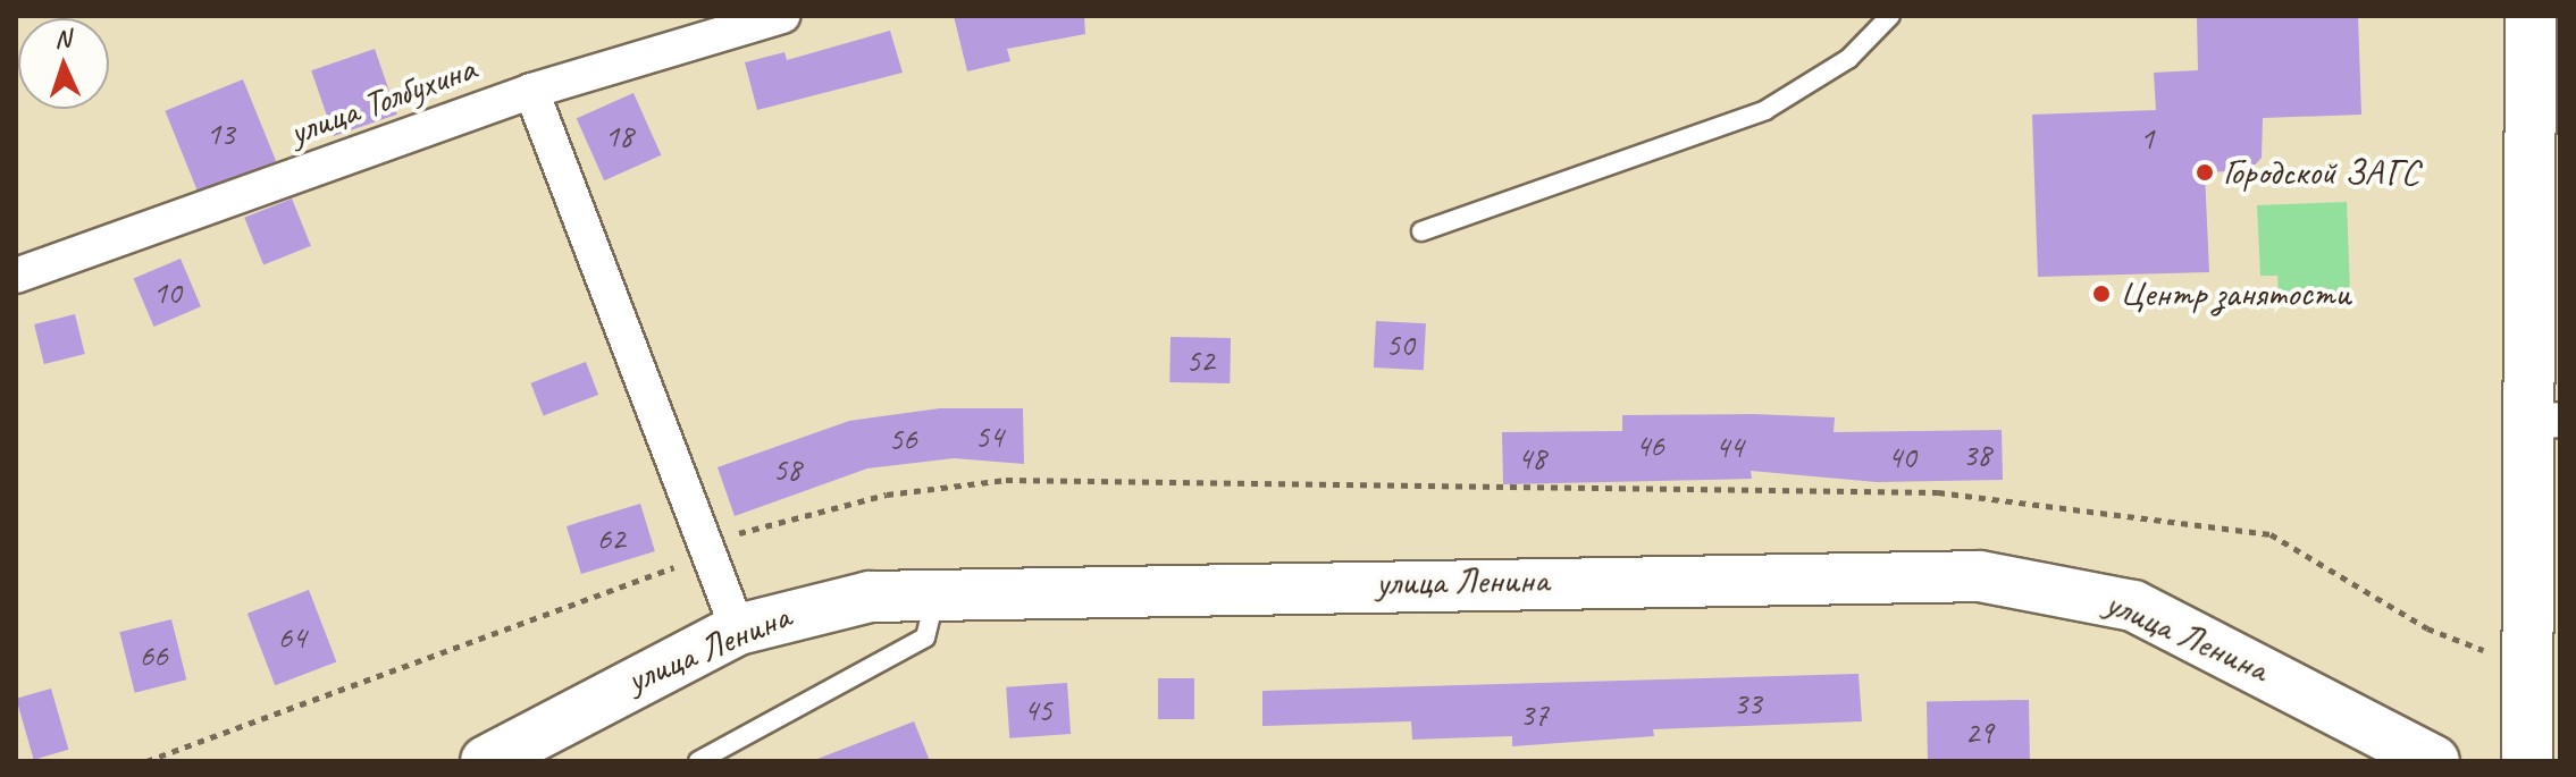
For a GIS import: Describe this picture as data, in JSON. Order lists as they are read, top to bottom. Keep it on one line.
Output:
{"streets":{"main road":["улица Ленина"],"street":["улица Толбухина"]},"places":["Городской ЗАГС","Центр занятости"],"house_numbers":["13","18","1","10","50","52","54","56","46","44","38","40","48","58","62","64","66","33","45","37","29"],"north":"top"}
